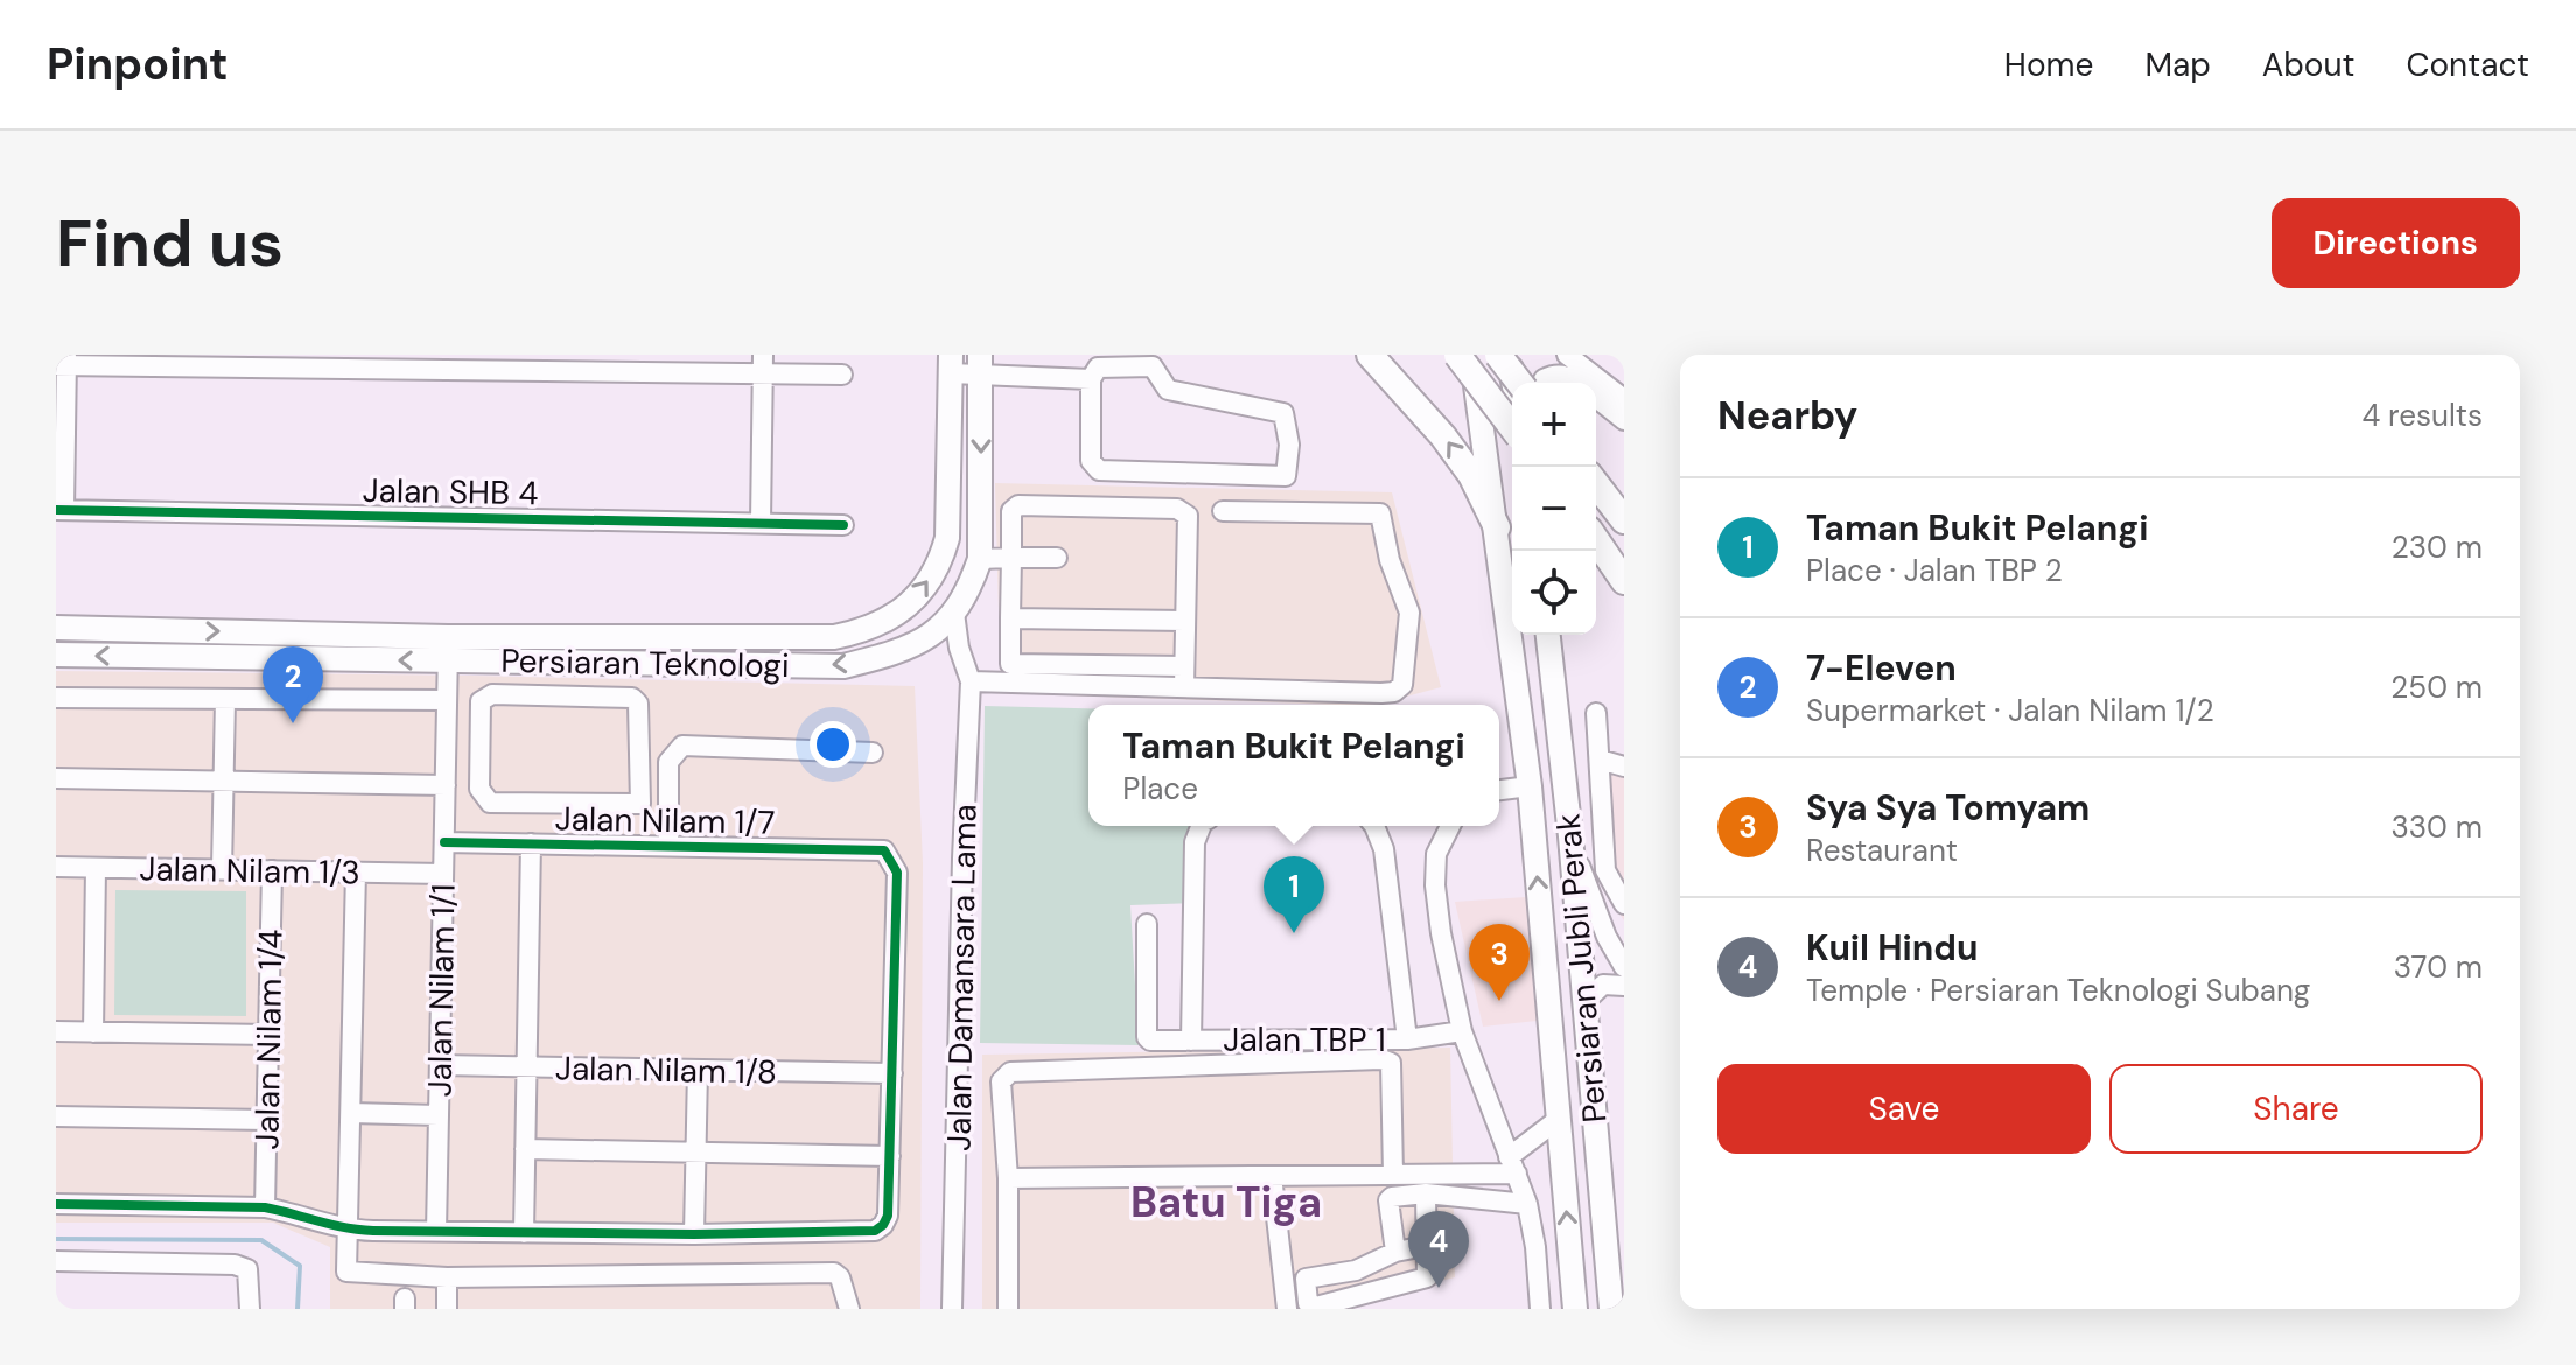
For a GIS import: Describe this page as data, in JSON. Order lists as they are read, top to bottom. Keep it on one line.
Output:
{"streets":{"main road":["Persiaran Teknologi","Persiaran Jubli Perak"],"street":["Jalan SHB 4","Jalan Nilam 1/7","Jalan Nilam 1/3","Jalan Damansara Lama","Jalan Nilam 1/1","Jalan Nilam 1/4","Jalan TBP 1","Jalan Nilam 1/8"]},"crossings":[["Persiaran Teknologi","Jalan Damansara Lama"],["Persiaran Teknologi","Jalan Nilam 1/1"],["Jalan Nilam 1/7","Jalan Nilam 1/1"],["Jalan Nilam 1/7","Jalan Nilam 1/8"],["Jalan Nilam 1/3","Jalan Nilam 1/1"],["Jalan Nilam 1/3","Jalan Nilam 1/4"],["Jalan Nilam 1/1","Jalan Nilam 1/8"]],"districts":["Batu Tiga"],"page":{"header":"Pinpoint","nav":["Home","Map","About","Contact"],"buttons":["Directions",["Save","Share"]],"title":"Find us","heading":["Nearby","4 results"],"map_buttons":["+","−"],"list":[{"mark":"1","name":"Taman Bukit Pelangi","note":"Place · Jalan TBP 2","value":"230 m"},{"mark":"2","name":"7-Eleven","note":"Supermarket · Jalan Nilam 1/2","value":"250 m"},{"mark":"3","name":"Sya Sya Tomyam","note":"Restaurant","value":"330 m"},{"mark":"4","name":"Kuil Hindu","note":"Temple · Persiaran Teknologi Subang","value":"370 m"}],"pins":["2","1","3","4"],"popup":["Taman Bukit Pelangi","Place"]}}
